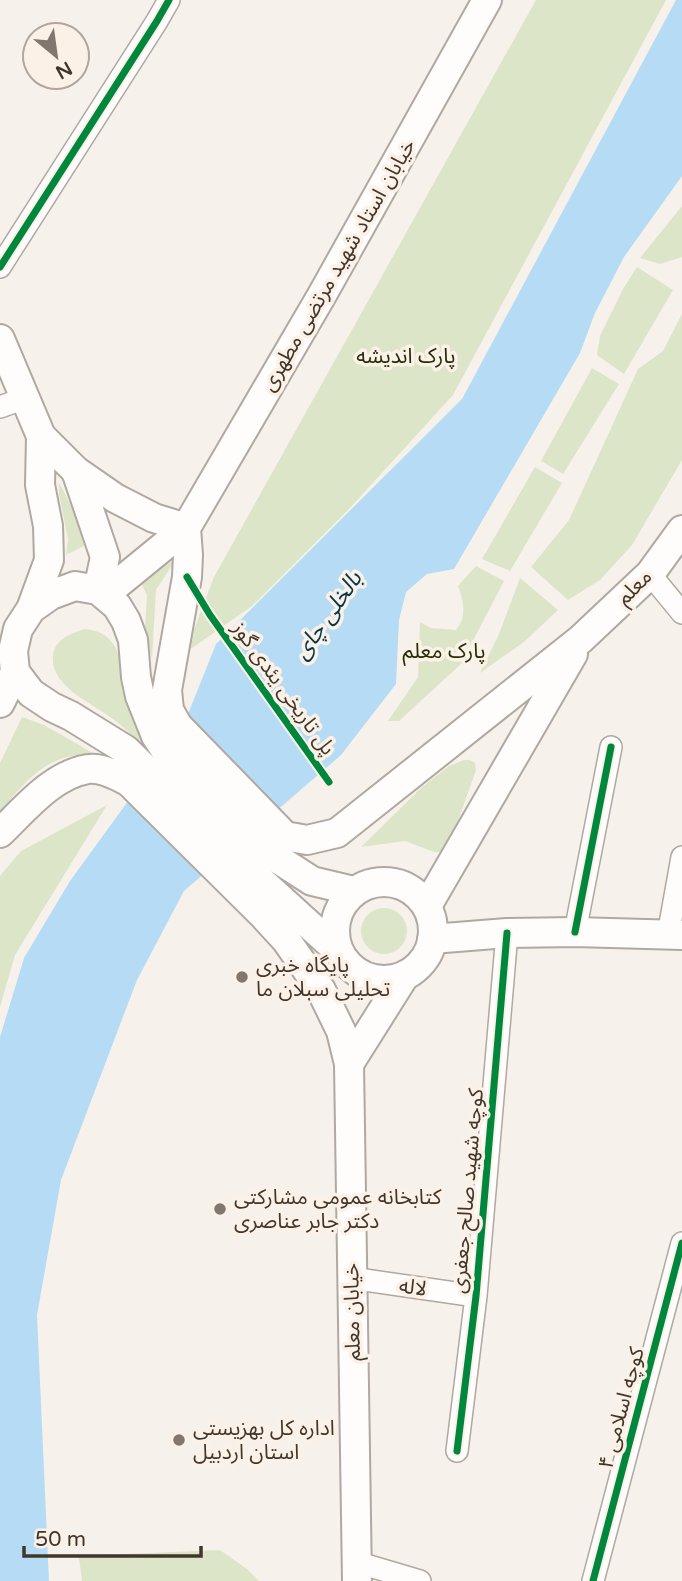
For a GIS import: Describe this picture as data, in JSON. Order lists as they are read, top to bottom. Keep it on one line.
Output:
{"streets":{"main road":["خیابان استاد شهید مرتضی مطهری","معلم","خیابان معلم"],"street":["کوچه شهید صالح جعفری","لاله","کوچه اسلامی ۴"],"cycle path":["پل تاریخی یئدی گوز"]},"crossings":[["کوچه شهید صالح جعفری","لاله"],["لاله","خیابان معلم"]],"water":["بالخلی چای"],"parks":["پارک اندیشه","پارک معلم"],"places":["پایگاه خبری تحلیلی سبلان ما","کتابخانه عمومی مشارکتی دکتر جابر عناصری","اداره کل بهزیستی استان اردبیل"],"scale_bar":"50 m","north":"bottom right"}
